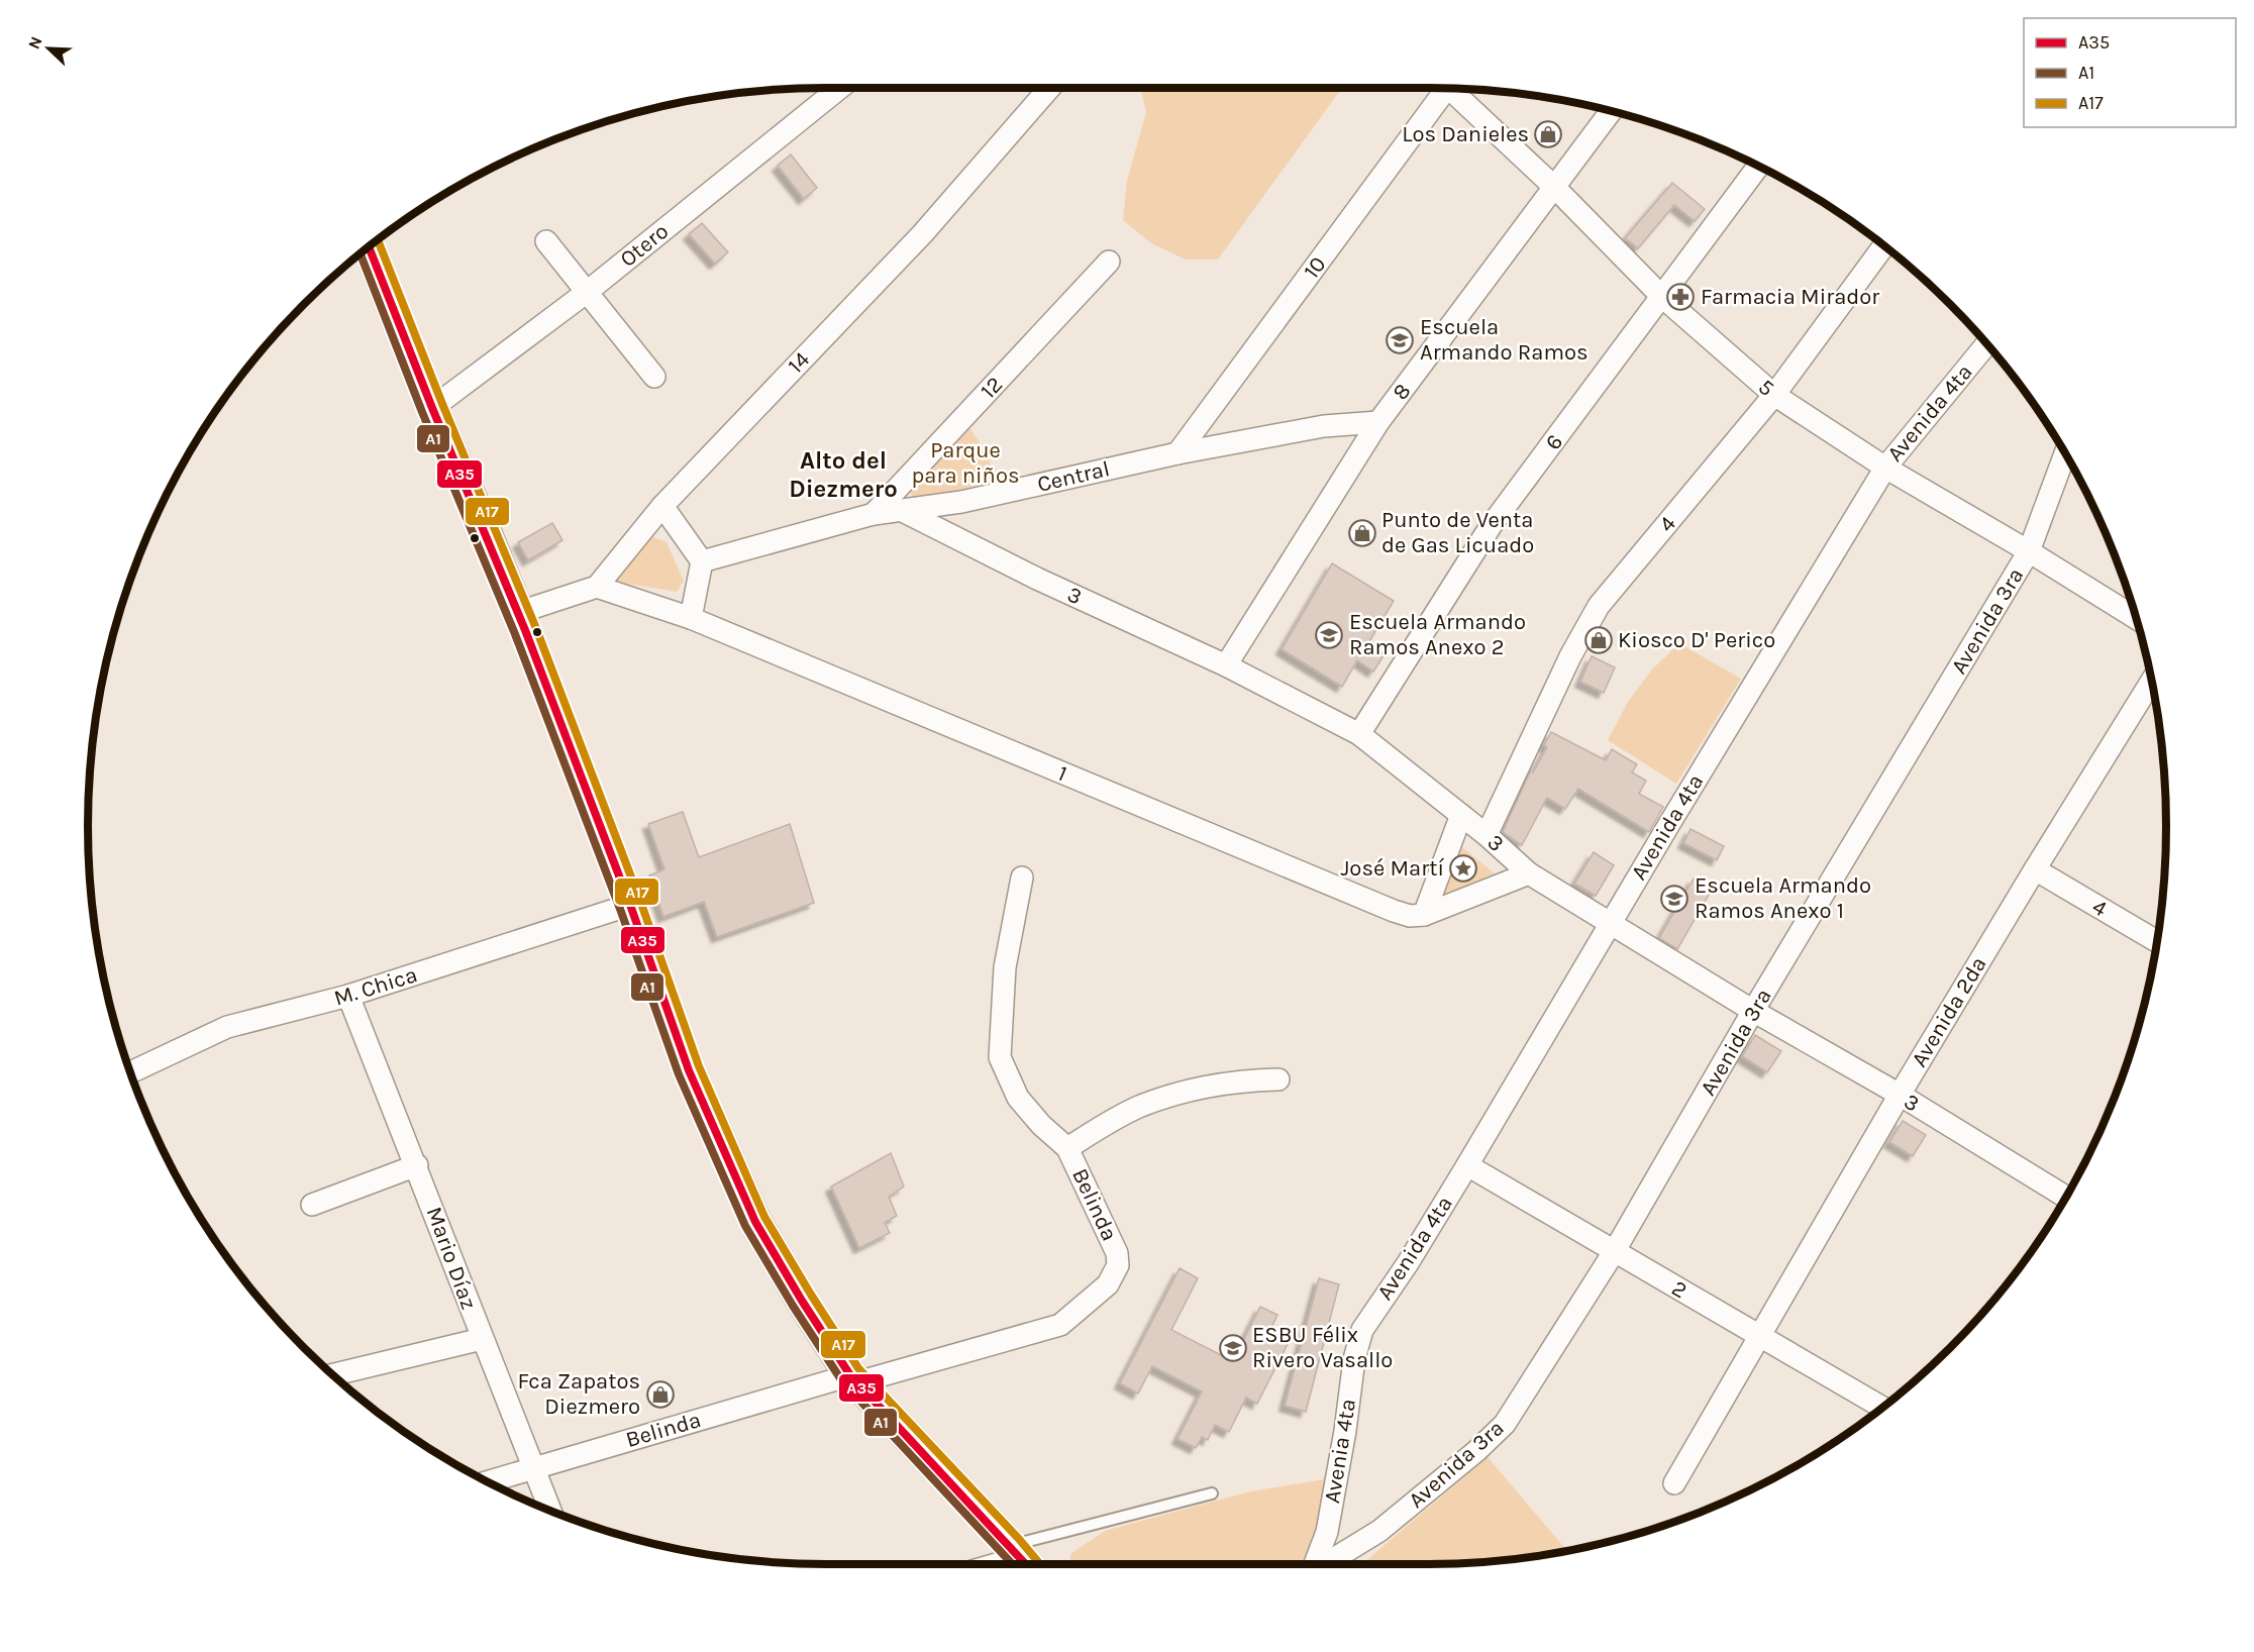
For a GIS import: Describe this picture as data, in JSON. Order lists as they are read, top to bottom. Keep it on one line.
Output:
{"streets":{"street":["Otero","10","14","12","5","8","Avenida 4ta","6","Central","4","3","Avenida 3ra","1","M. Chica","Avenida 2da","Belinda","Mario Díaz","2","Avenia 4ta"]},"crossings":[["10","Central"],["14","1"],["12","Central"],["5","8"],["5","Avenida 4ta"],["5","6"],["5","4"],["5","Avenida 3ra"],["8","Central"],["8","3"],["Avenida 4ta","3"],["Avenida 4ta","2"],["Avenida 4ta","Avenia 4ta"],["6","3"],["Central","3"],["4","3"],["4","Avenida 2da"],["3","Avenida 3ra"],["3","1"],["3","Avenida 2da"],["Avenida 3ra","2"],["M. Chica","Mario Díaz"],["Avenida 2da","2"],["Belinda","Mario Díaz"]],"districts":["Alto del Diezmero"],"parks":["Parque para niños"],"places":{"shop":["Los Danieles","Punto de Venta de Gas Licuado","Kiosco D' Perico","Fca Zapatos Diezmero"],"pharmacy":["Farmacia Mirador"],"school or university":["Escuela Armando Ramos","Escuela Armando Ramos Anexo 2","Escuela Armando Ramos Anexo 1","ESBU Félix Rivero Vasallo"],"place":["José Martí"]},"lines":["transit line A17","transit line A35","transit line A1"],"legend":["A35","A1","A17"],"north":"top left"}
